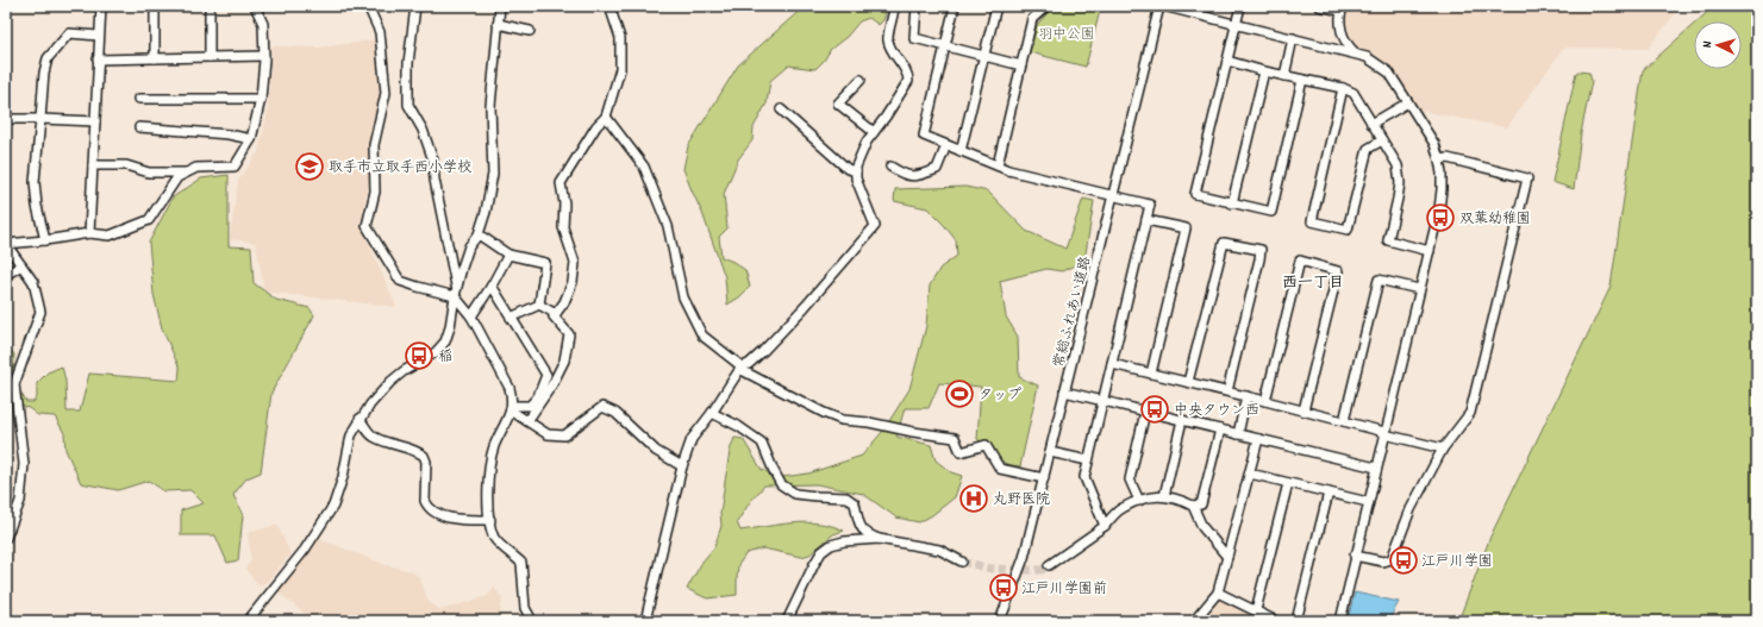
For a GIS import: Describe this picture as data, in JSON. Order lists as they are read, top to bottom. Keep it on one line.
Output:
{"streets":{"street":["常総ふれあい道路"]},"districts":["西一丁目"],"parks":["羽中公園"],"places":{"school or university":["取手市立取手西小学校"],"bus stop":["双葉幼稚園","稲","中央タウン西","江戸川学園","江戸川学園前"],"sports":["タップ"],"hospital":["丸野医院"]},"north":"left"}
